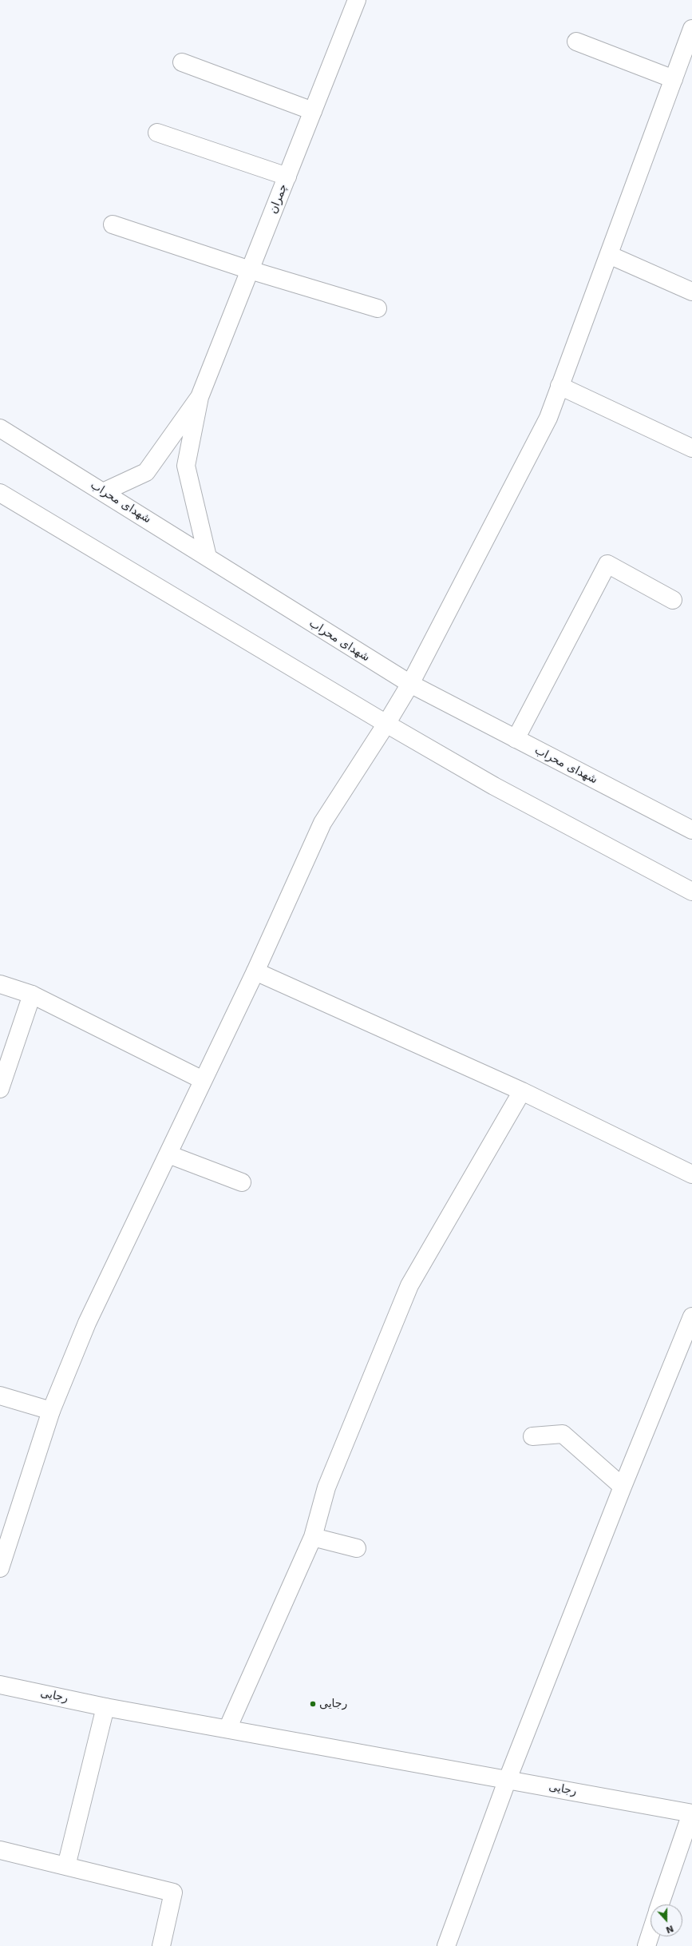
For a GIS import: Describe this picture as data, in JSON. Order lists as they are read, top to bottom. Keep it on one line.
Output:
{"streets":{"street":["چمران","شهدای محراب","رجایی"]},"places":["رجایی"],"north":"bottom"}
